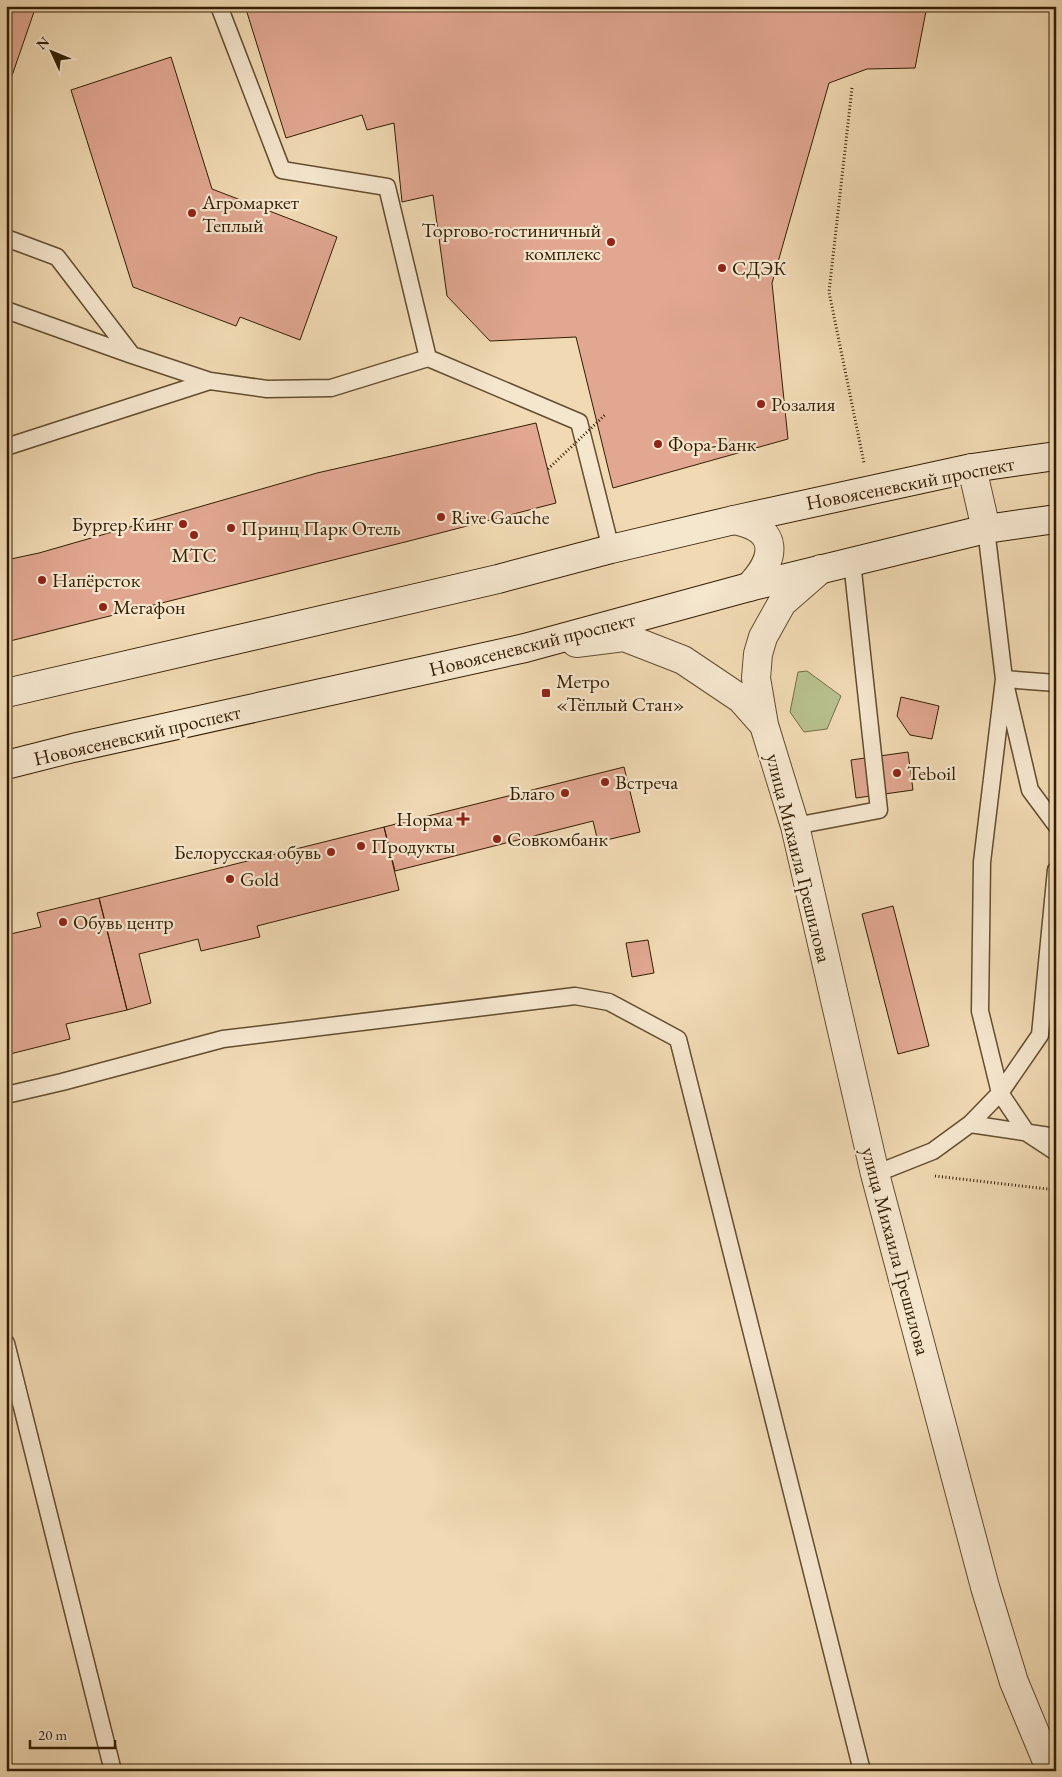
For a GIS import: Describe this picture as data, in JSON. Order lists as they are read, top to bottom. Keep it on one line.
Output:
{"streets":{"main road":["Новоясеневский проспект","улица Михаила Грешилова"]},"crossings":[["Новоясеневский проспект","улица Михаила Грешилова"]],"places":{"other":["Агромаркет Теплый","Торгово-гостиничный комплекс","СДЭК","Розалия","Фора-Банк","Rive Gauche","Бургер Кинг","Принц Парк Отель","МТС","Напёрсток","Мегафон","Teboil","Встреча","Благо","Совкомбанк","Продукты","Белорусская обувь","Gold","Обувь центр"],"transit":["Метро «Тёплый Стан»"],"health":["Норма"]},"scale_bar":"20 m","north":"top left"}
